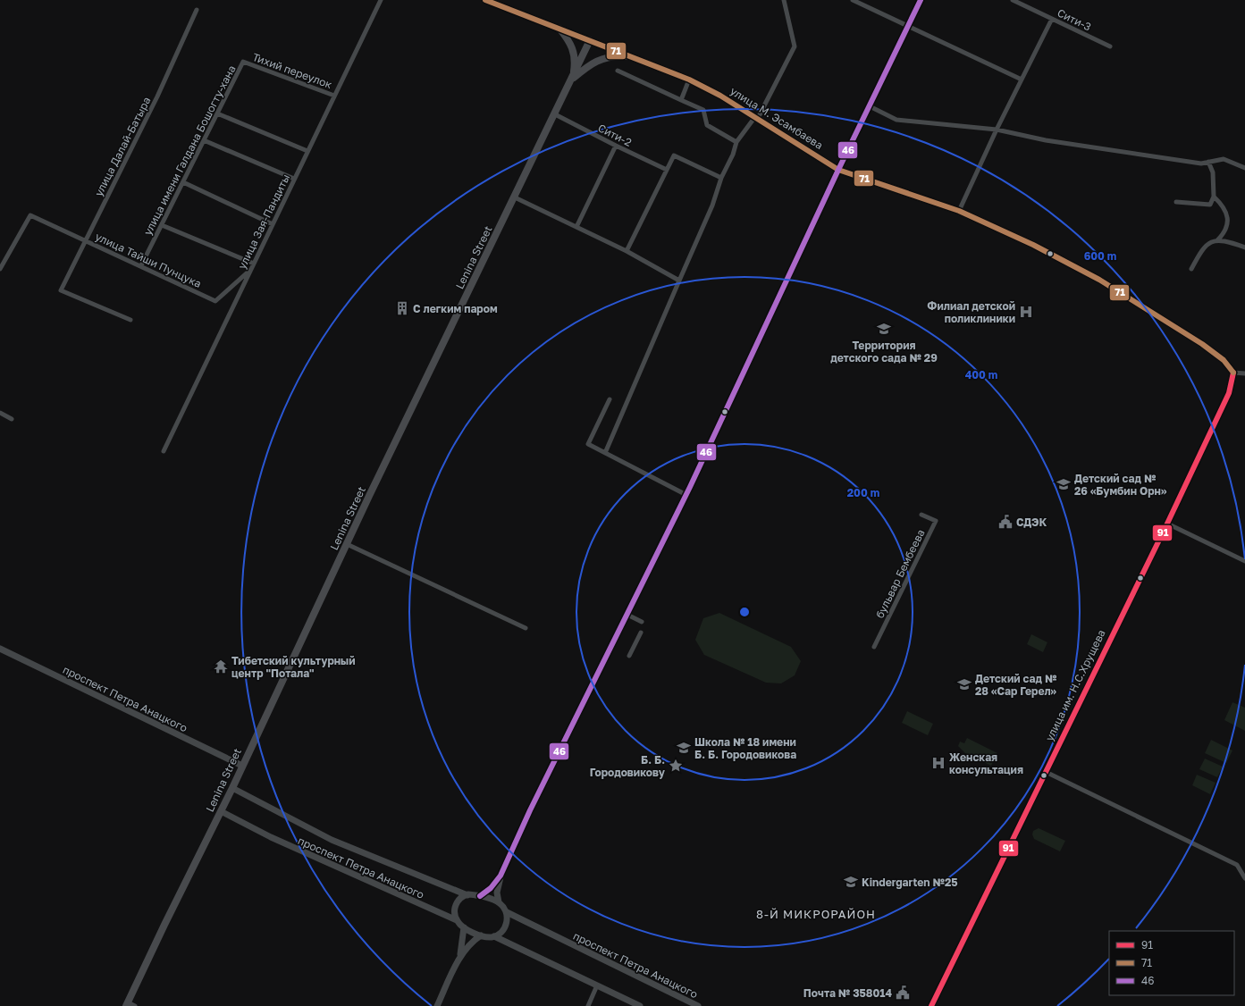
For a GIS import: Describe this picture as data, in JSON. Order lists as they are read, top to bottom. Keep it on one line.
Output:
{"streets":{"main road":["улица М. Эсамбаева","Lenina Street","улица им. Н.С.Хрущева","проспект Петра Анацкого"],"street":["Сити-3","Тихий переулок","Сити-2","улица Далай-Батыра","улица имени Галдана Бошогту-хана","улица Зая-Пандиты","улица Тайши Пунцука","бульвар Бембеева"]},"crossings":[["Тихий переулок","улица имени Галдана Бошогту-хана"],["Тихий переулок","улица Зая-Пандиты"],["улица М. Эсамбаева","Lenina Street"],["улица М. Эсамбаева","улица им. Н.С.Хрущева"],["Сити-2","Lenina Street"],["улица Далай-Батыра","улица Тайши Пунцука"],["улица имени Галдана Бошогту-хана","улица Тайши Пунцука"],["улица Зая-Пандиты","улица Тайши Пунцука"],["Lenina Street","проспект Петра Анацкого"]],"districts":["8-Й МИКРОРАЙОН"],"places":{"building":["С легким паром"],"hospital":["Филиал детской поликлиники","Женская консультация"],"school or university":["Территория детского сада № 29","Детский сад № 26 «Бумбин Орн»","Детский сад № 28 «Сар Герел»","Школа № 18 имени Б. Б. Городовикова","Kindergarten №25"],"public building":["СДЭК","Почта № 358014"],"temple":["Тибетский культурный центр \"Потала\""],"place":["Б. Б. Городовикову"]},"lines":["transit line 71","transit line 46","transit line 91"],"legend":["91","71","46"],"rings":["600 m","400 m","200 m"]}
